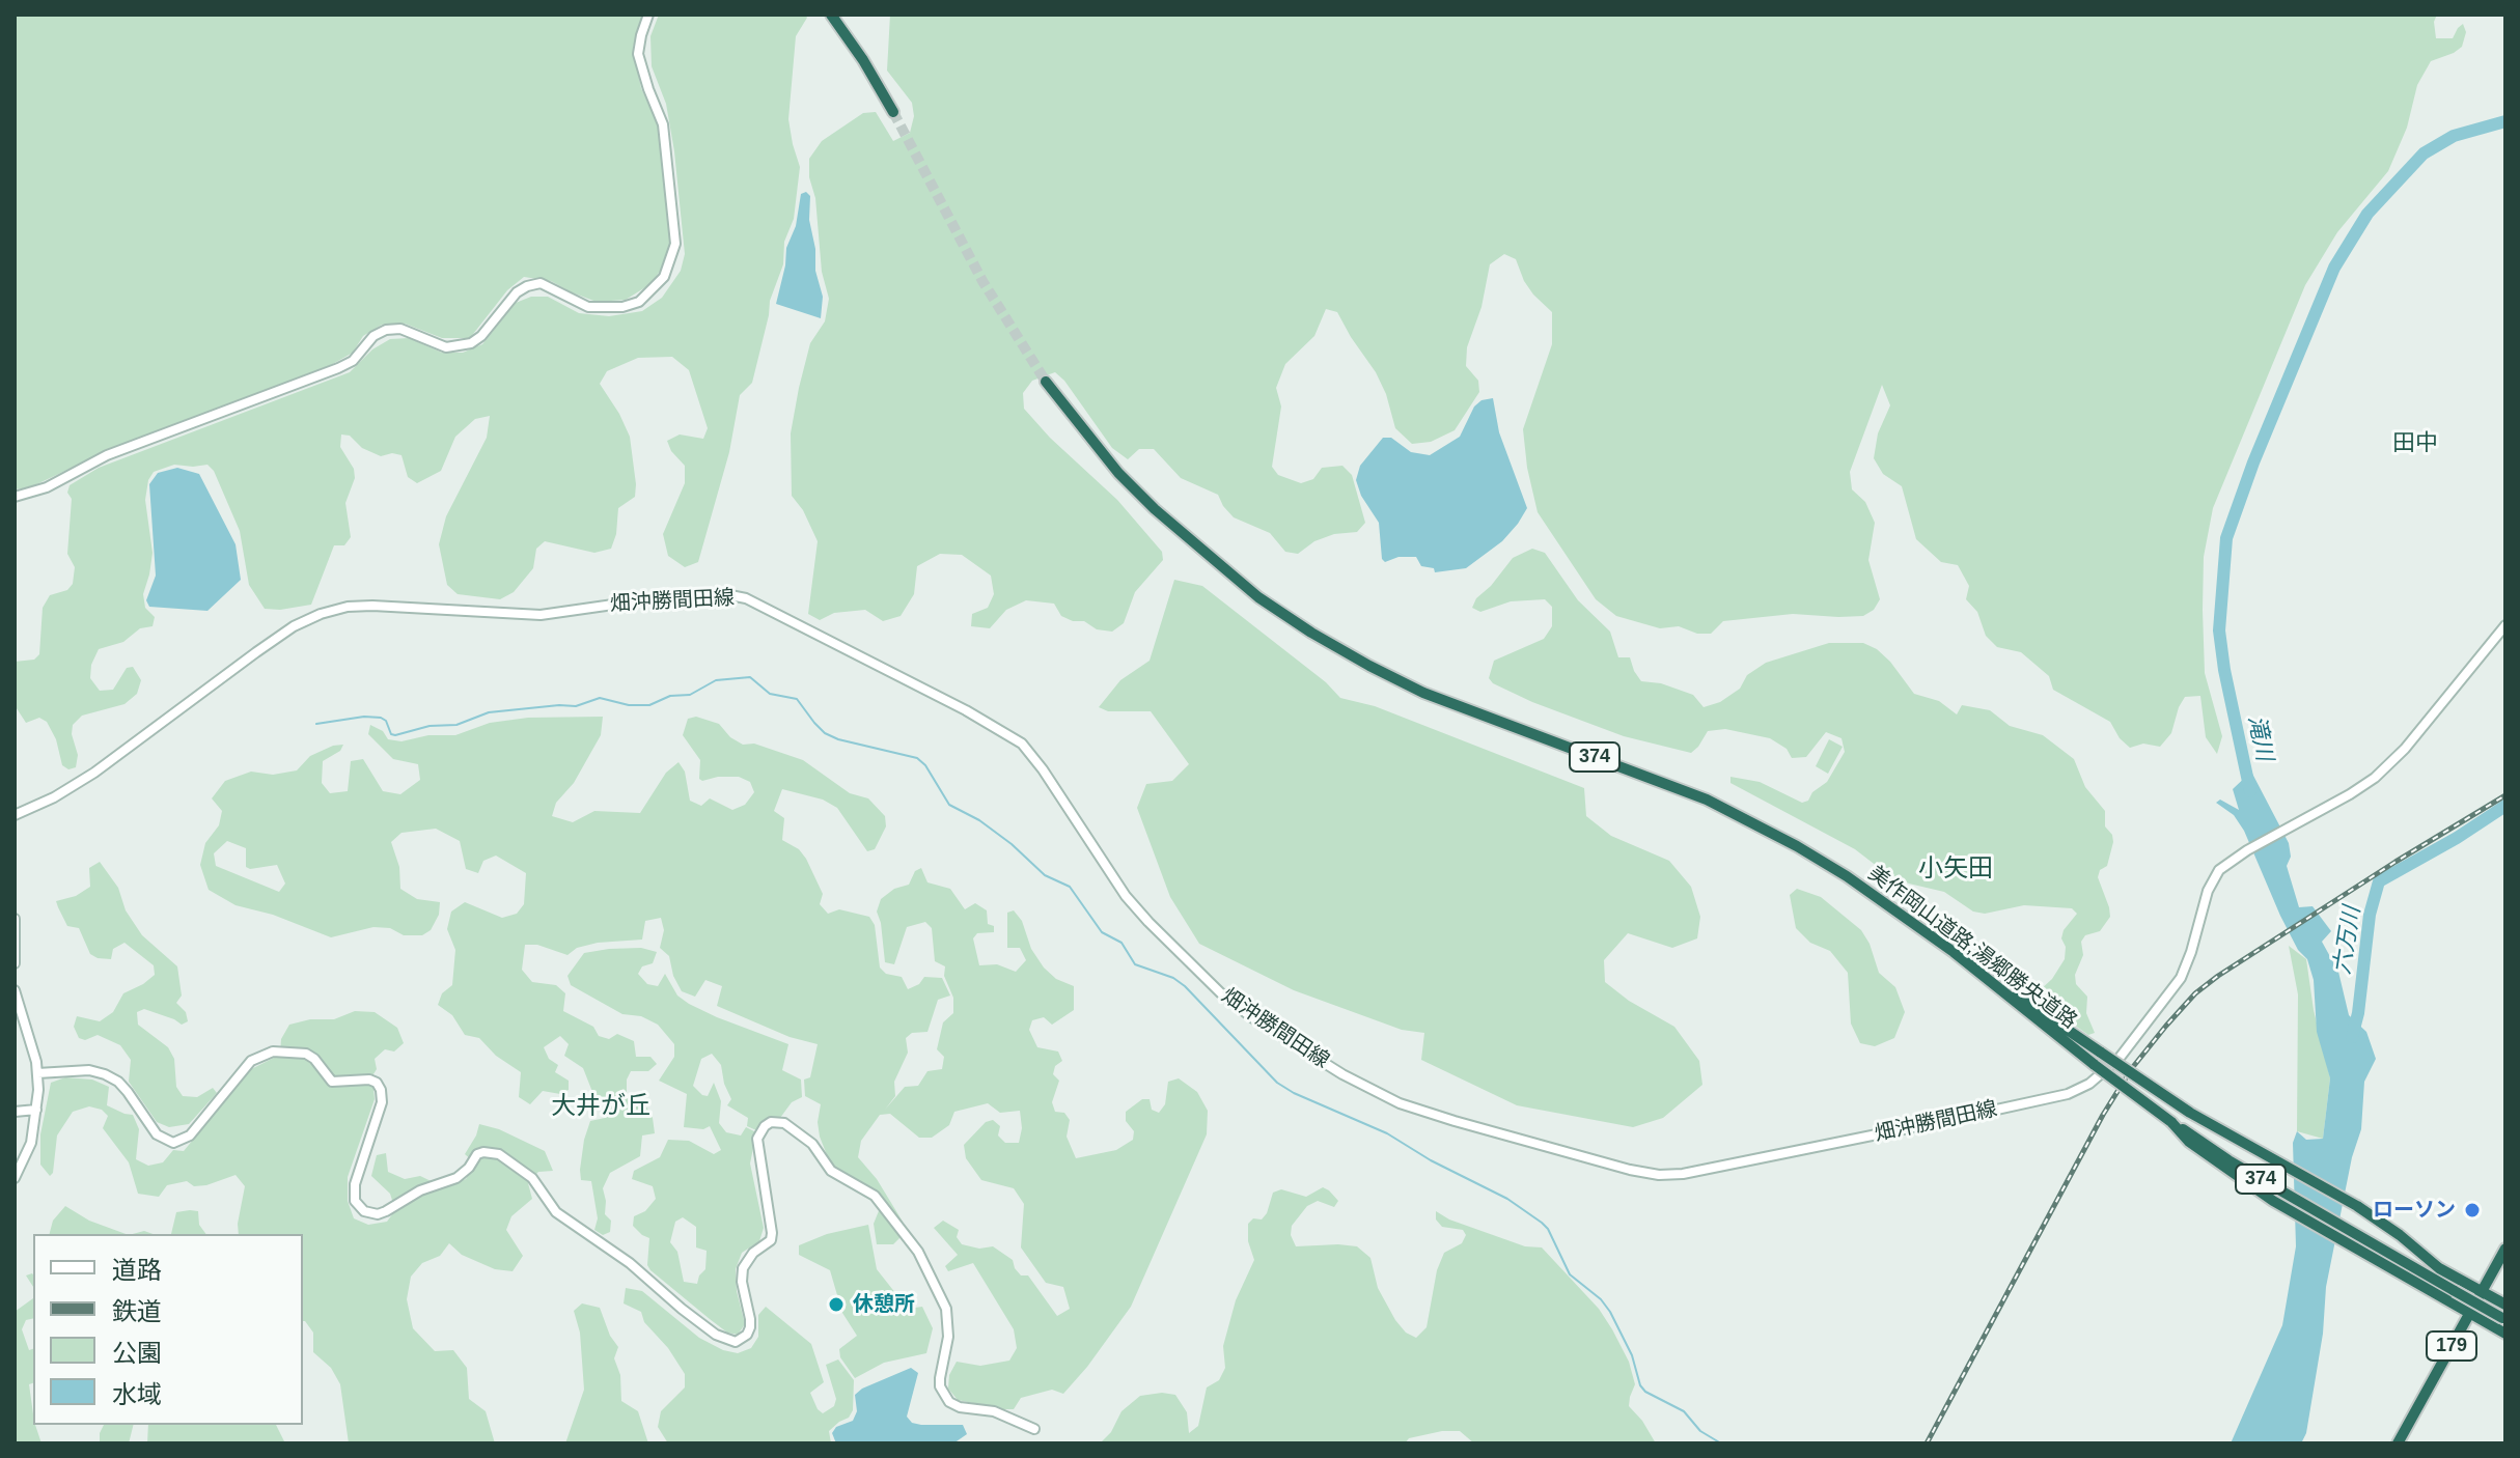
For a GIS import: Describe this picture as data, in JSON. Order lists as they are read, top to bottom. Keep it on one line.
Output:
{"streets":{"highway":["374","美作岡山道路;湯郷勝央道路","179"],"street":["畑沖勝間田線"]},"districts":["田中","小矢田","大井が丘"],"water":["滝川","六万川"],"places":["ローソン","休憩所"],"legend":["道路","鉄道","公園","水域"]}
